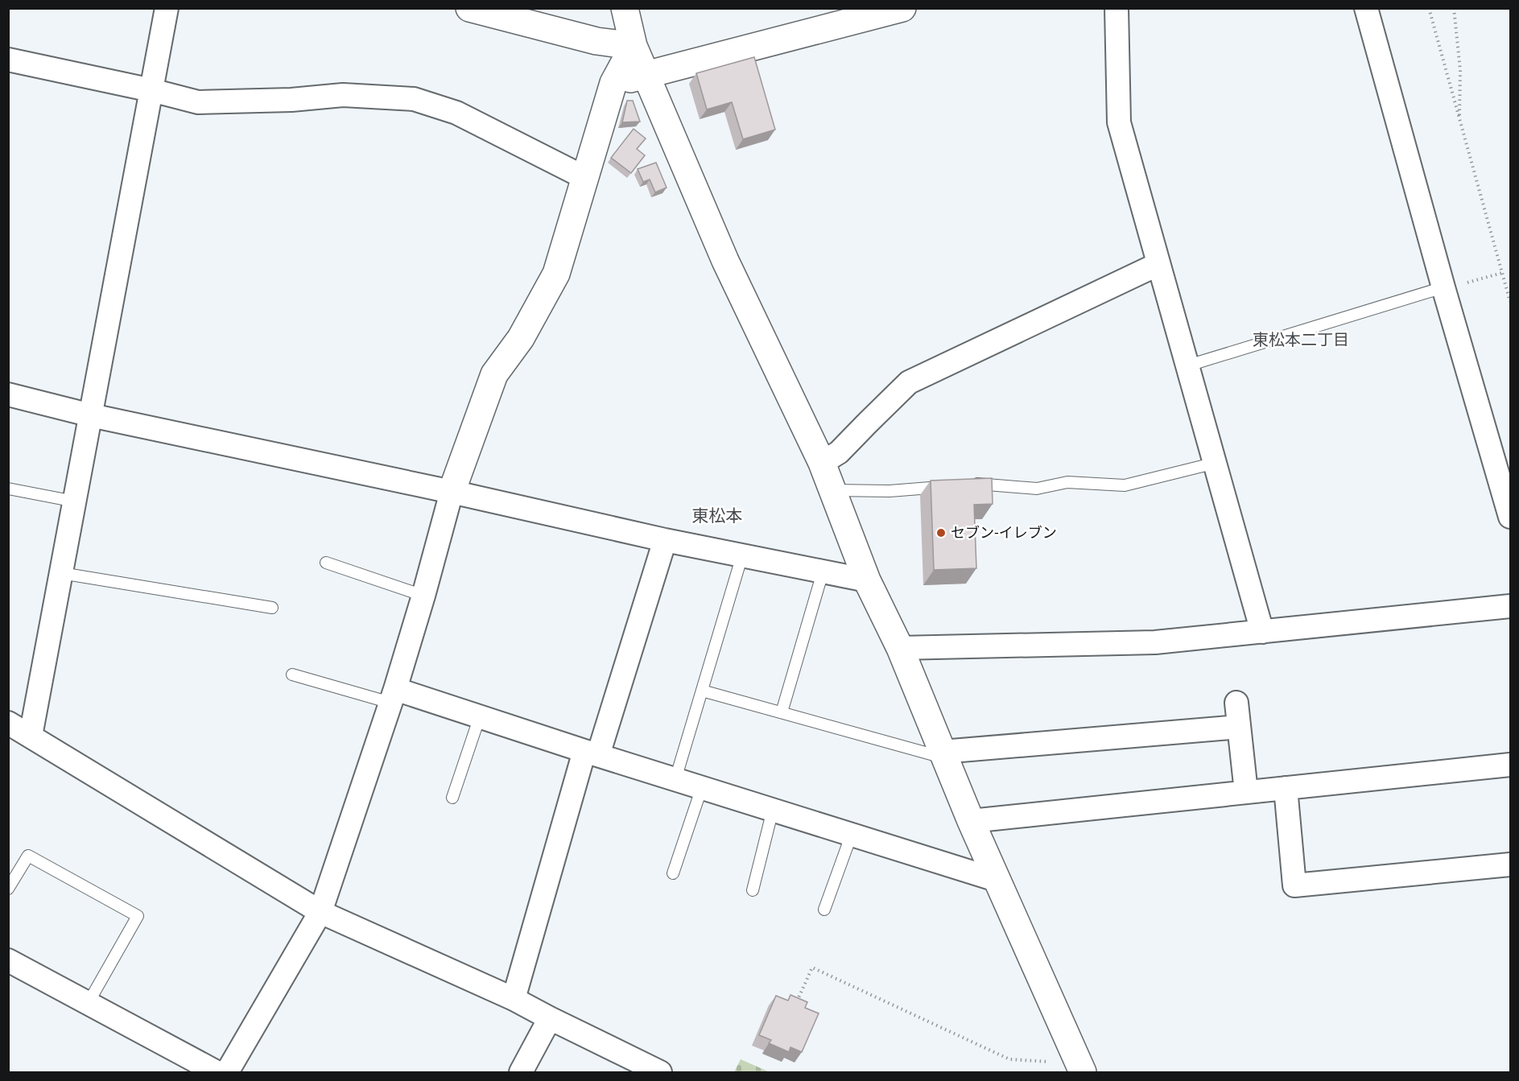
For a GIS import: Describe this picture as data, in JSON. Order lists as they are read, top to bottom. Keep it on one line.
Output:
{"districts":["東松本二丁目","東松本"],"places":["セブン-イレブン"]}
